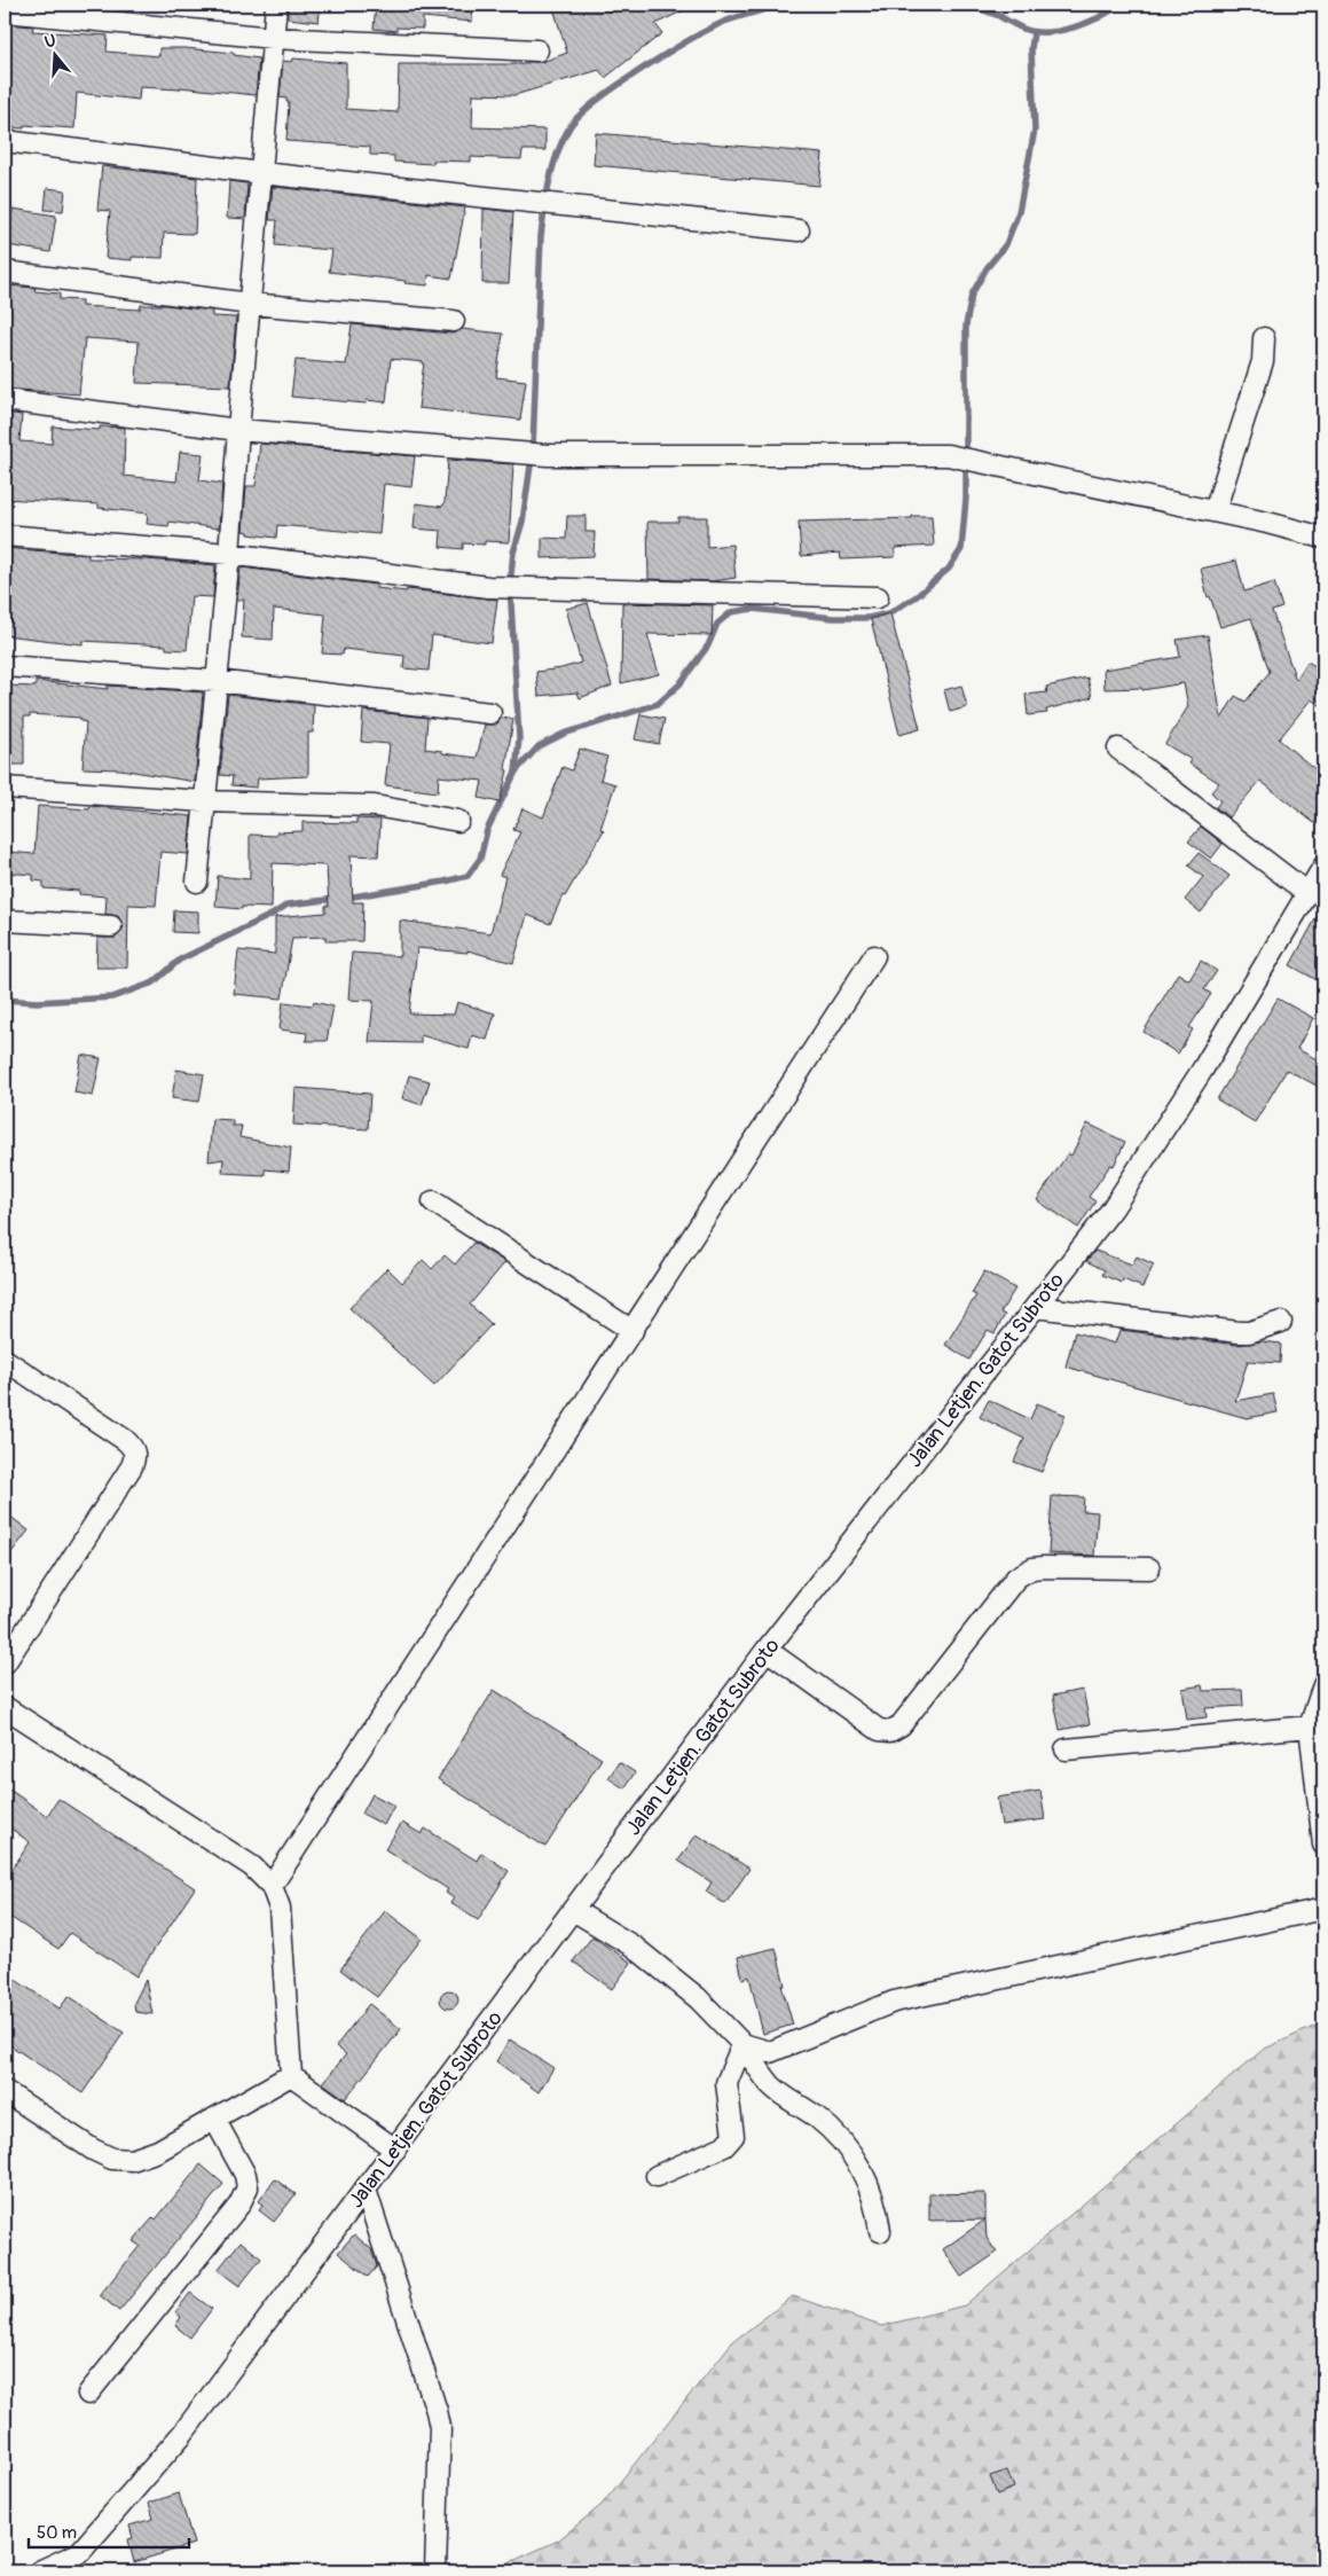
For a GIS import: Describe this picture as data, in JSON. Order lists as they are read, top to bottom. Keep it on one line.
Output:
{"streets":{"street":["Jalan Letjen. Gatot Subroto"]},"scale_bar":"50 m","north":"top"}
